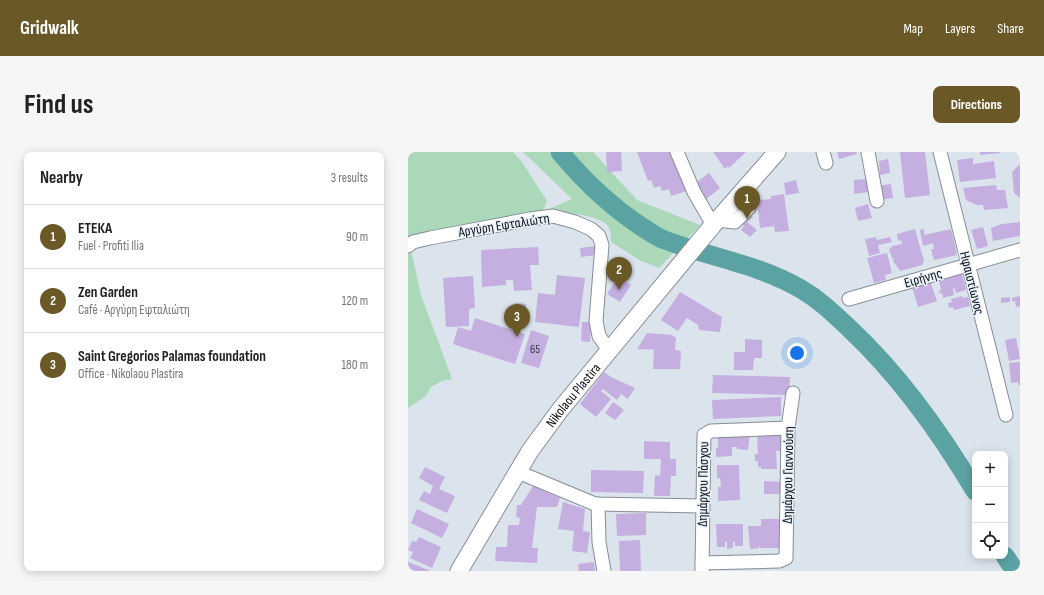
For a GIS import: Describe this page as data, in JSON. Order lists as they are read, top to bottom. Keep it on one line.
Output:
{"streets":{"main road":["Nikolaou Plastira"],"street":["Αργύρη Εφταλιώτη","Ειρήνης","Ηφαιστίωνος","Δημάρχου Γιαννούση","Δημάρχου Πάσχου"]},"crossings":[["Αργύρη Εφταλιώτη","Nikolaou Plastira"],["Ειρήνης","Ηφαιστίωνος"],["Δημάρχου Γιαννούση","Δημάρχου Πάσχου"]],"house_numbers":["65"],"page":{"header":"Gridwalk","nav":["Map","Layers","Share"],"buttons":"Directions","title":"Find us","heading":["Nearby","3 results"],"pins":["1","2","3"],"list":[{"mark":"1","name":"ΕΤΕΚΑ","note":"Fuel · Profiti Ilia","value":"90 m"},{"mark":"2","name":"Zen Garden","note":"Café · Αργύρη Εφταλιώτη","value":"120 m"},{"mark":"3","name":"Saint Gregorios Palamas foundation","note":"Office · Nikolaou Plastira","value":"180 m"}],"map_buttons":["+","−"]}}
